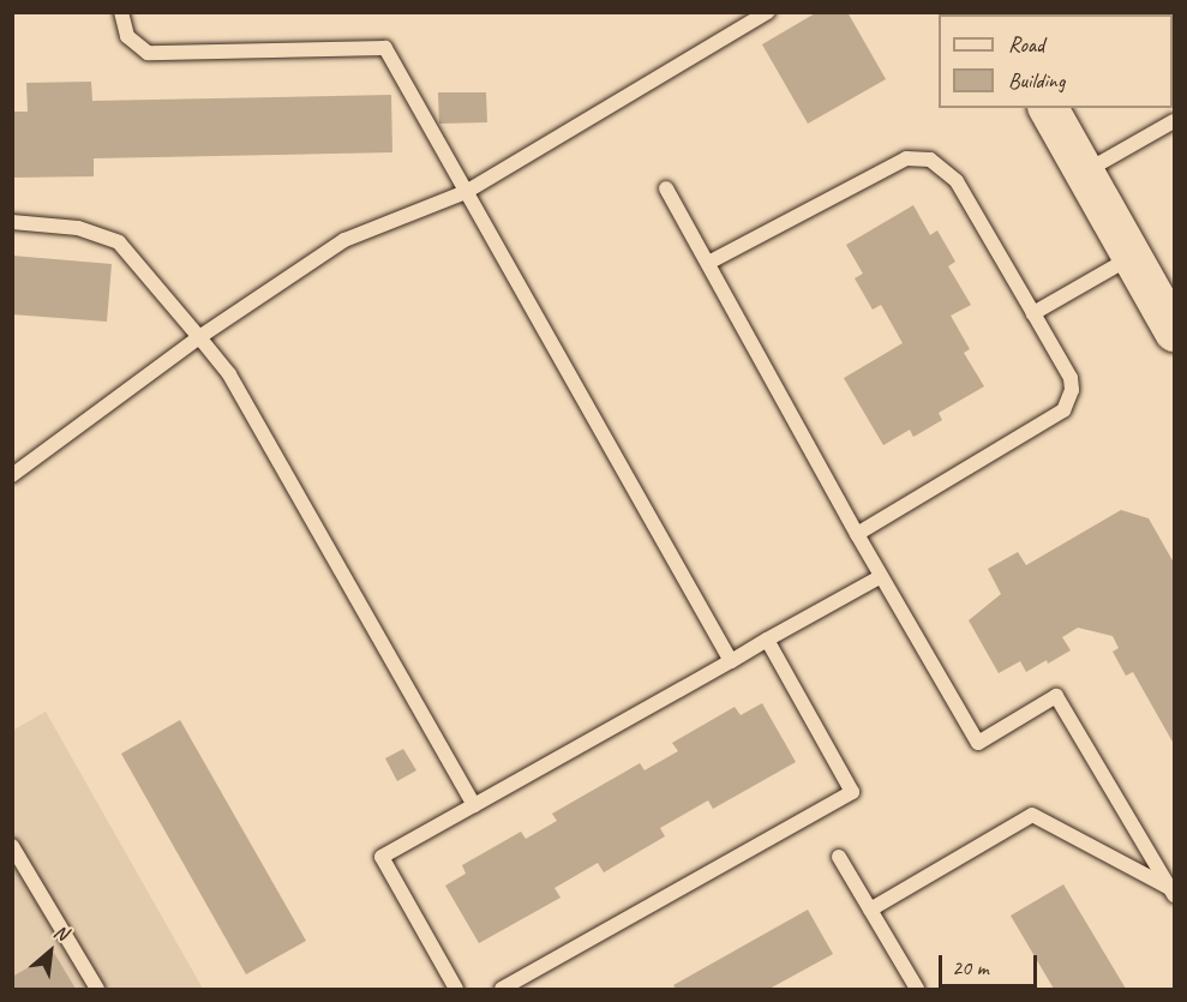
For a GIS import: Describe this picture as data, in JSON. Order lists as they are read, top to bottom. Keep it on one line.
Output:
{"legend":["Road","Building"],"scale_bar":"20 m","north":"top right"}
